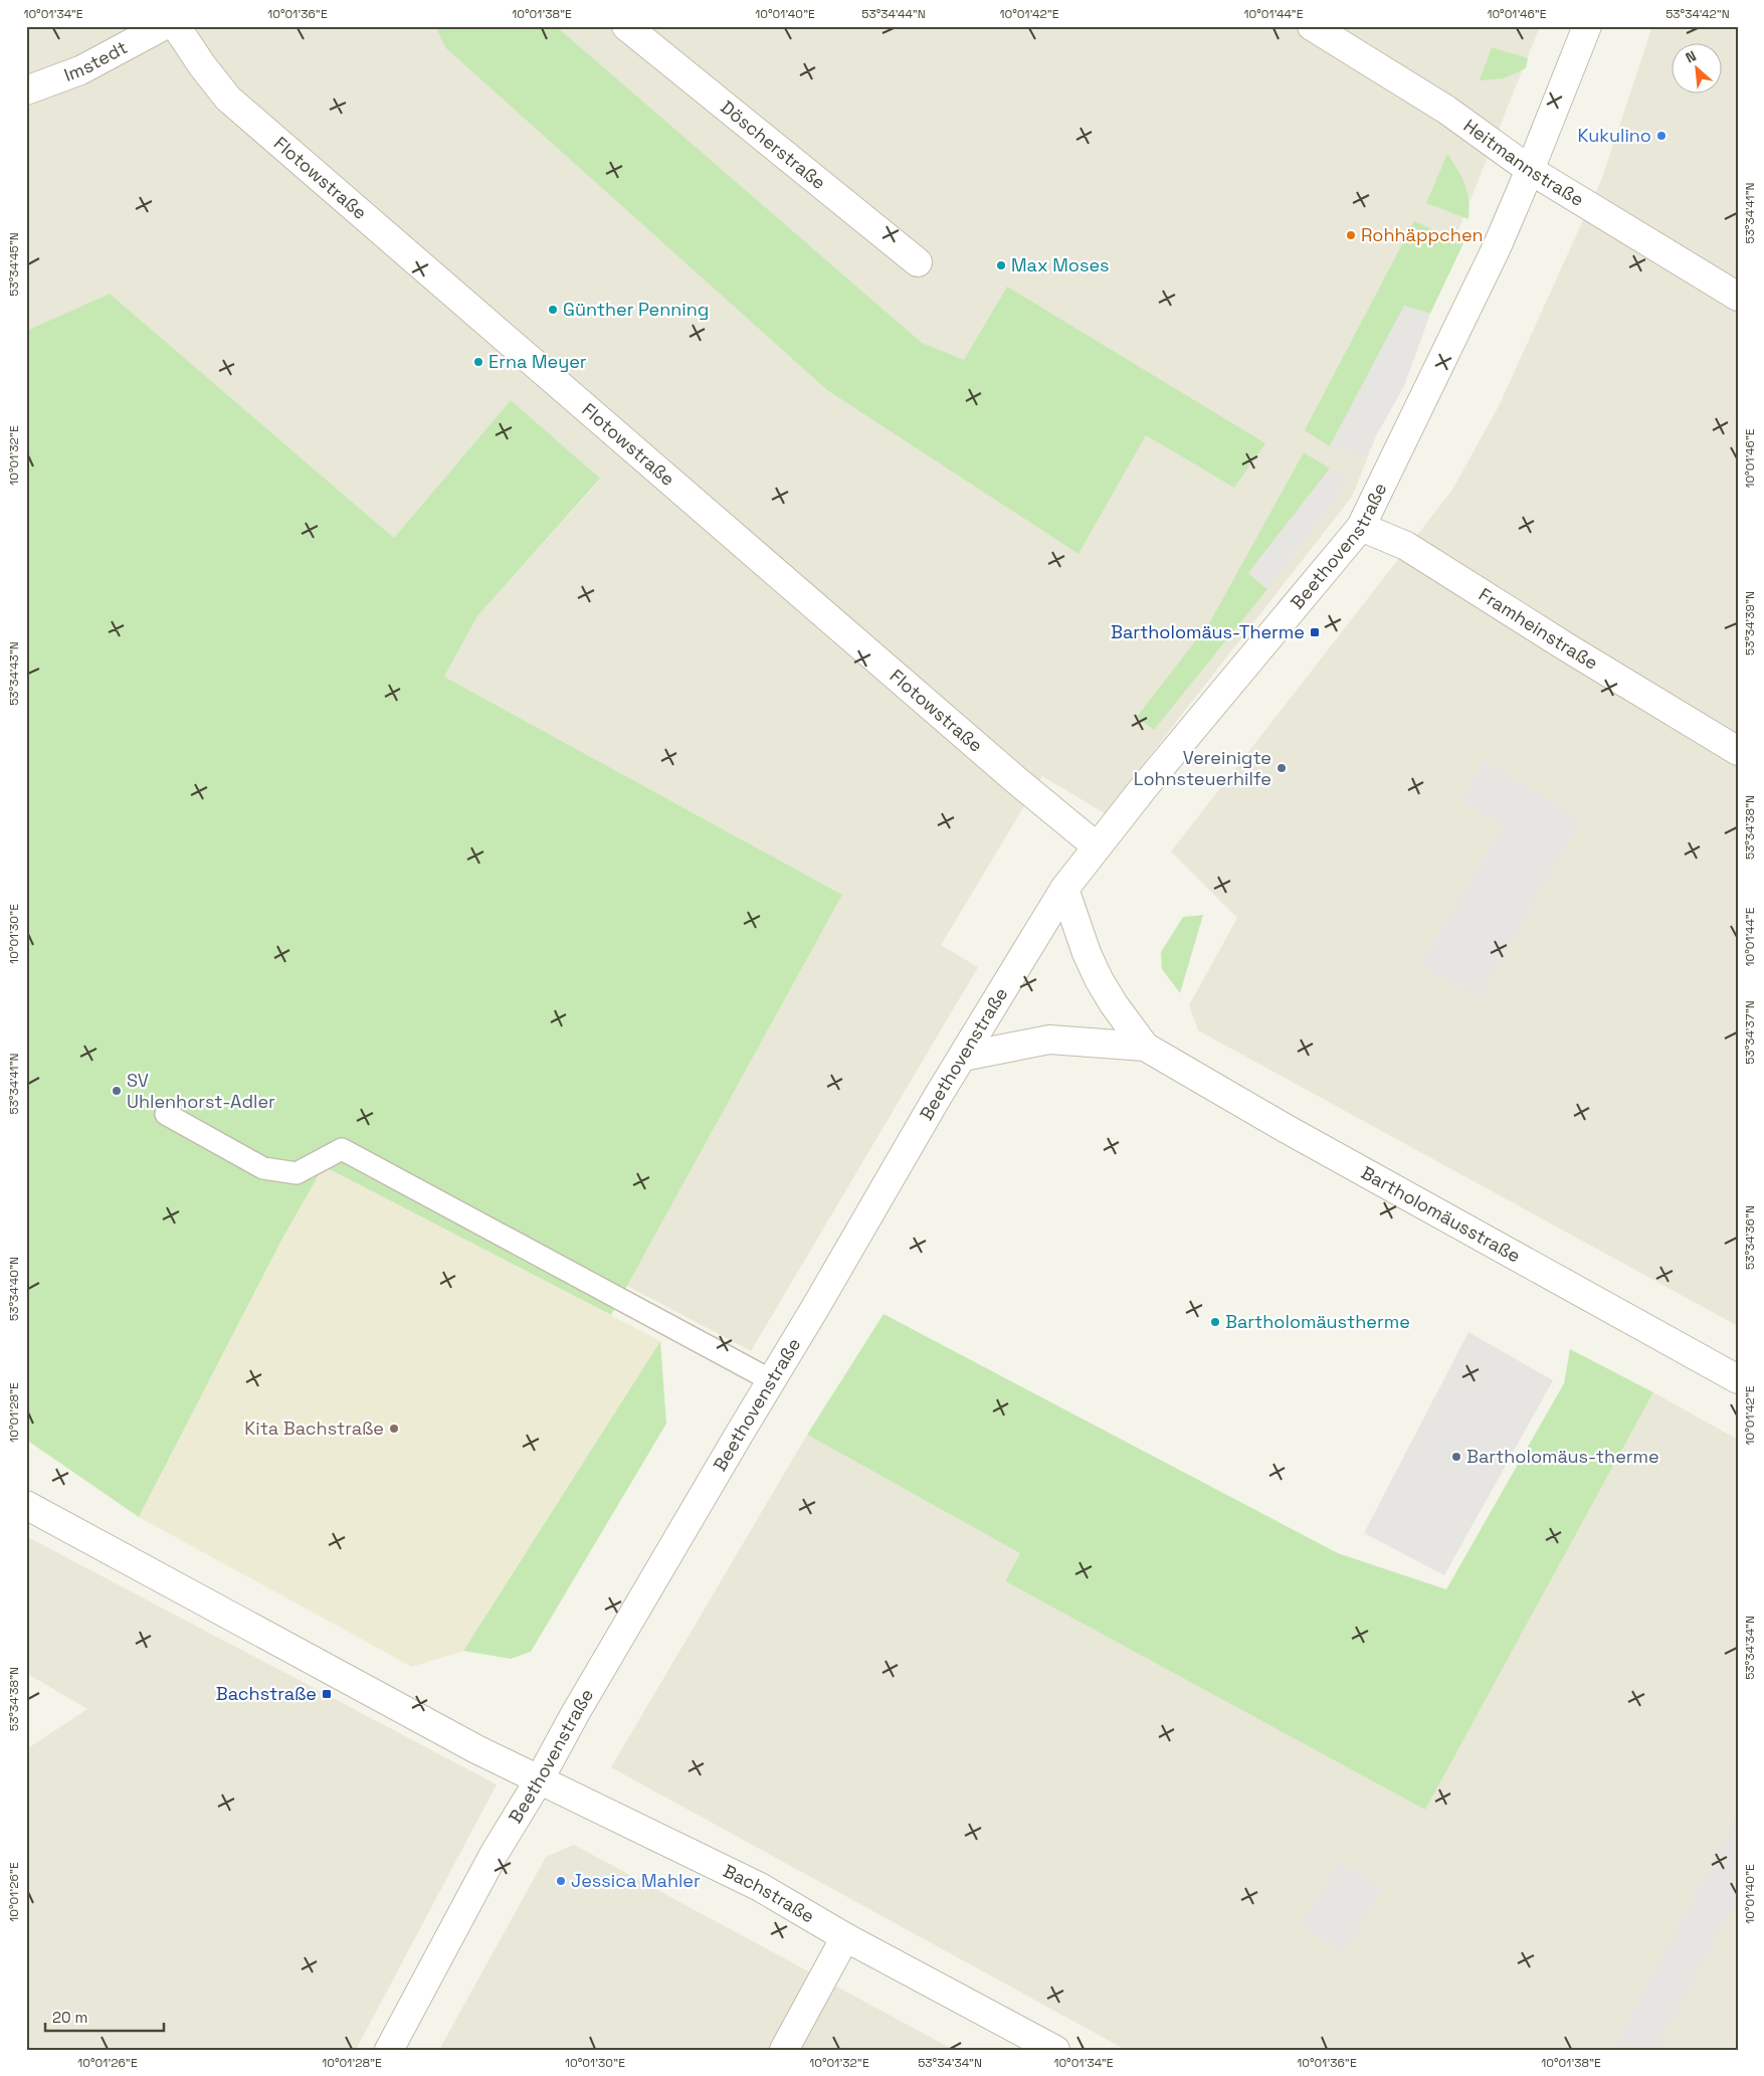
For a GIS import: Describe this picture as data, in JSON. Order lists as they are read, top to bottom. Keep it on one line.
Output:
{"streets":{"street":["Imstedt","Döscherstraße","Heitmannstraße","Flotowstraße","Beethovenstraße","Framheinstraße","Bartholomäusstraße","Bachstraße"]},"crossings":[["Heitmannstraße","Beethovenstraße"],["Flotowstraße","Beethovenstraße"],["Beethovenstraße","Framheinstraße"],["Beethovenstraße","Bartholomäusstraße"],["Beethovenstraße","Bachstraße"]],"places":{"other":["Kukulino","Rohhäppchen","Max Moses","Günther Penning","Erna Meyer","Vereinigte Lohnsteuerhilfe","SV Uhlenhorst-Adler","Bartholomäustherme","Kita Bachstraße","Bartholomäus-therme","Jessica Mahler"],"transit":["Bartholomäus-Therme","Bachstraße"]},"scale_bar":"20 m","north":"top left","coordinates":["10°01'34\"E","10°01'36\"E","10°01'38\"E","10°01'40\"E","53°34'44\"N","10°01'42\"E","10°01'44\"E","10°01'46\"E","53°34'42\"N","53°34'41\"N","53°34'45\"N","10°01'32\"E","53°34'39\"N","53°34'43\"N","53°34'38\"N","10°01'30\"E","53°34'37\"N","53°34'36\"N","53°34'40\"N","10°01'28\"E","53°34'34\"N","10°01'26\"E"]}
